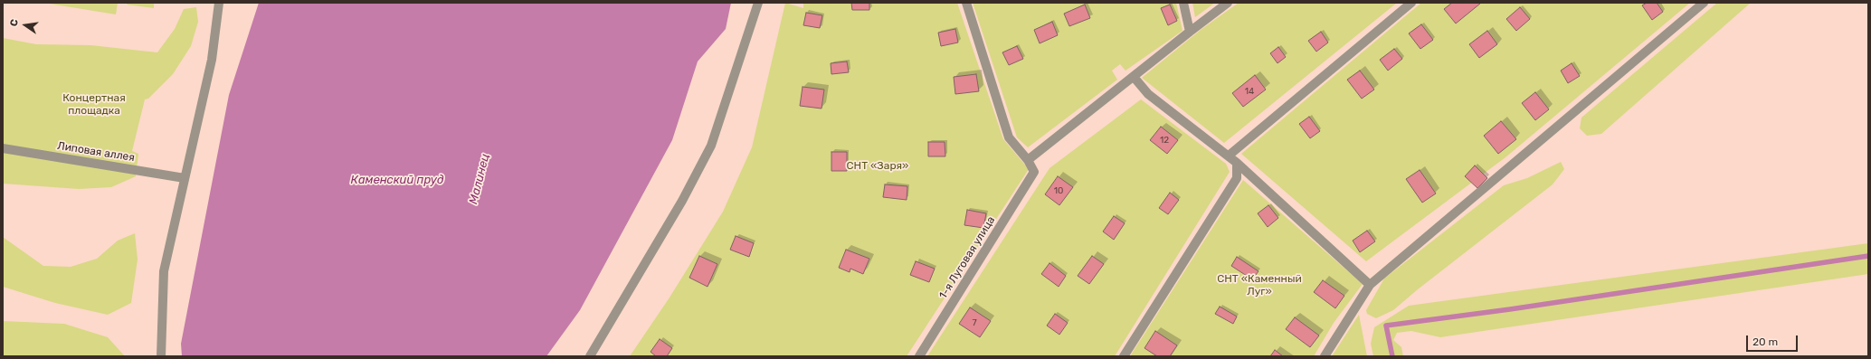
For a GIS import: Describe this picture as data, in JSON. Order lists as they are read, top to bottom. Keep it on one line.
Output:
{"streets":{"street":["Липовая аллея","1-я Луговая улица"]},"water":["Малинец","Каменский пруд"],"parks":["Концертная площадка","СНТ «Заря»","СНТ «Каменный Луг»"],"house_numbers":["14","12","10","7"],"scale_bar":"20 m","north":"left"}
